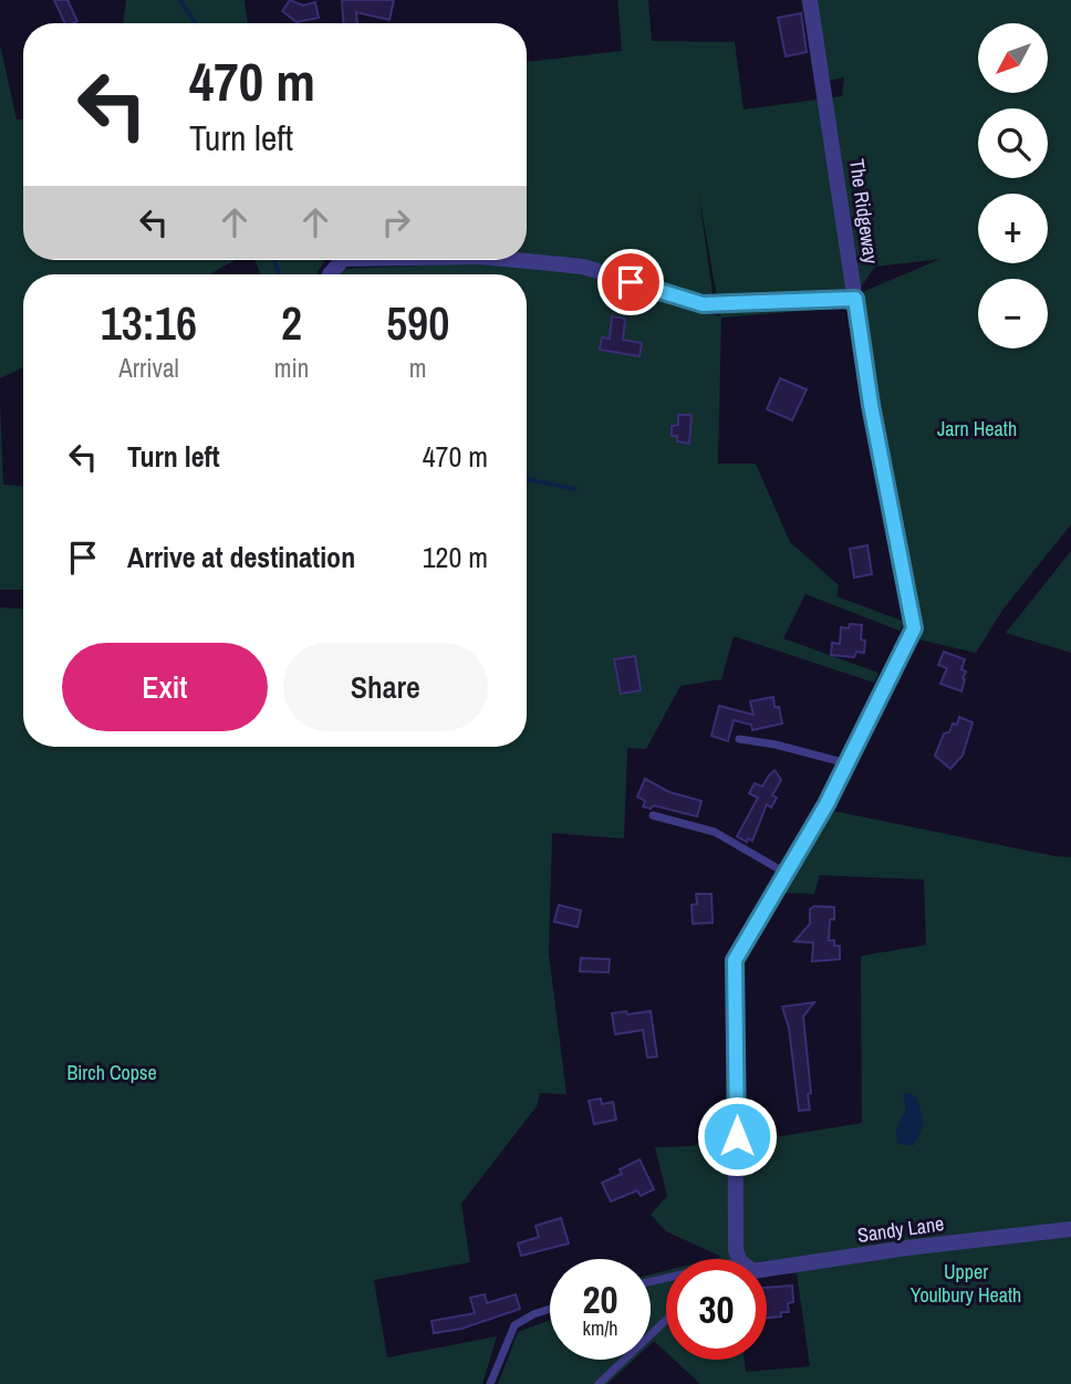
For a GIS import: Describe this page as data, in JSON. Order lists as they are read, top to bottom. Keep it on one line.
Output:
{"streets":{"street":["The Ridgeway","Sandy Lane"]},"parks":["Jarn Heath","Birch Copse","Upper Youlbury Heath"],"north":"bottom left","page":{"map_buttons":["+","−"],"turn":["470 m","Turn left"],"eta":["13:16","Arrival","2","min","590","m"],"list":[{"name":"Turn left","value":"470 m"},{"name":"Arrive at destination","value":"120 m"}],"buttons":["Exit","Share"],"speed":"20 km/h","limit":"30"}}
